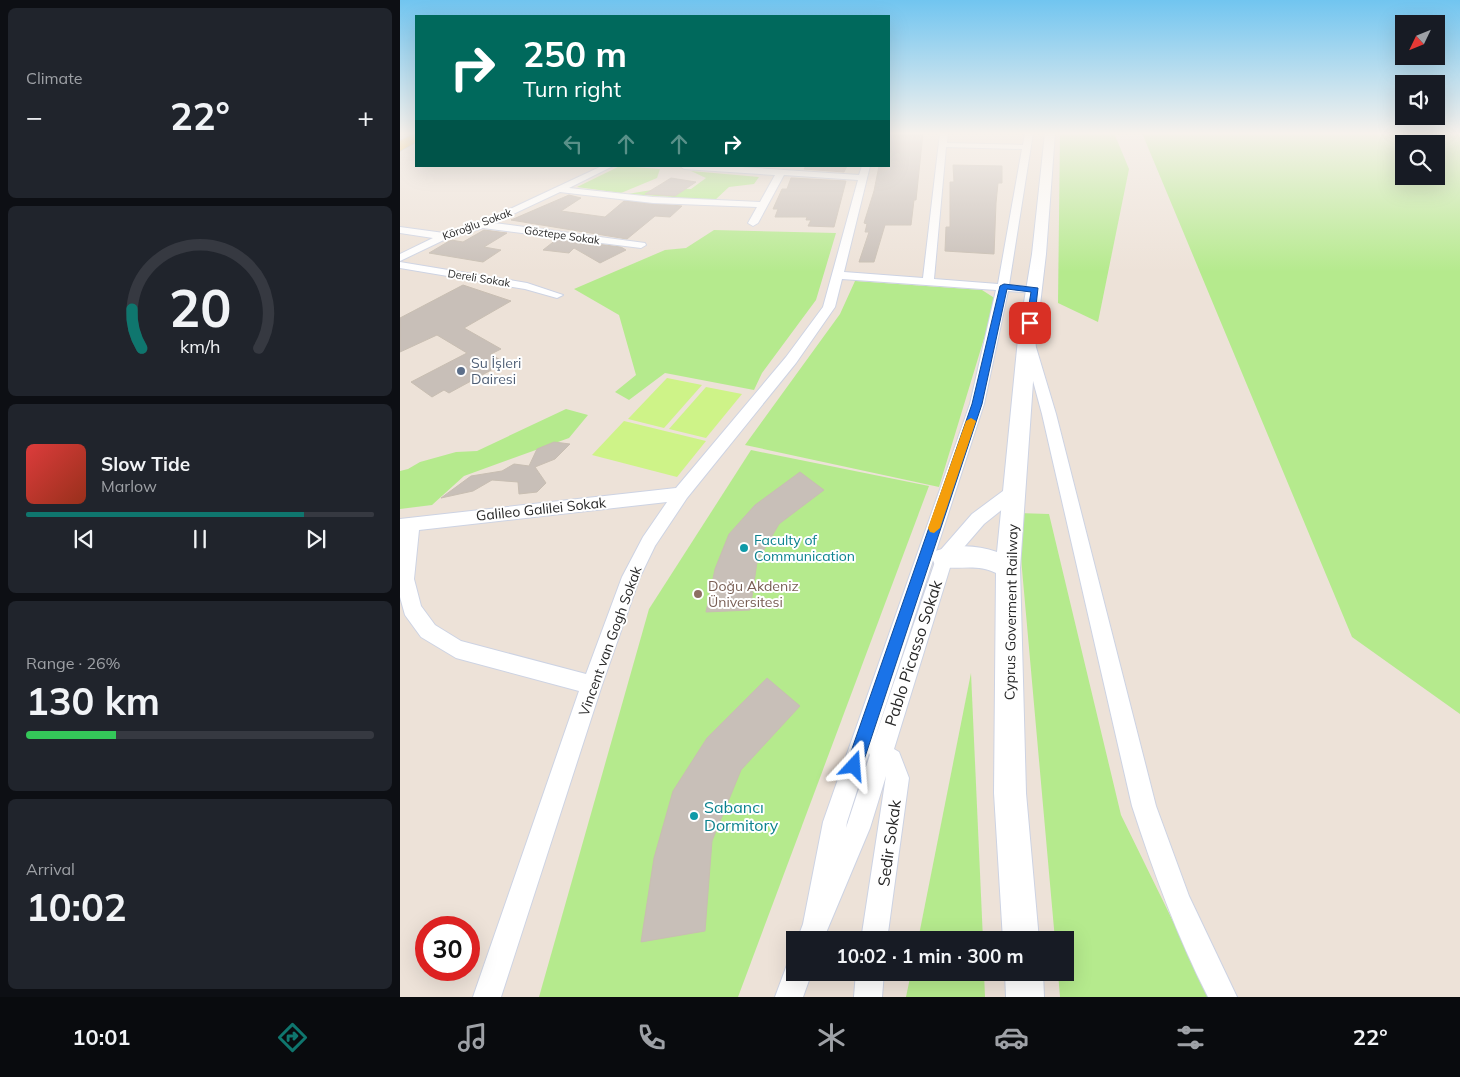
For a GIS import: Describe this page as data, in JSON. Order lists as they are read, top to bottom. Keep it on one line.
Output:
{"streets":{"main road":["Cyprus Goverment Railway"],"street":["Köroğlu Sokak","Göztepe Sokak","Dereli Sokak","Galileo Galilei Sokak","Vincent van Gogh Sokak","Pablo Picasso Sokak","Sedir Sokak"]},"crossings":[["Köroğlu Sokak","Göztepe Sokak"],["Galileo Galilei Sokak","Vincent van Gogh Sokak"],["Cyprus Goverment Railway","Pablo Picasso Sokak"],["Pablo Picasso Sokak","Sedir Sokak"]],"places":["Su İşleri Dairesi","Faculty of Communication","Doğu Akdeniz Üniversitesi","Sabancı Dormitory"],"north":"bottom left","page":{"tile":["Climate",["Range · 26%","130 km"],["Arrival","10:02"]],"turn":["250 m","Turn right"],"heat":["−","22°","+"],"song":["Slow Tide","Marlow"],"limit":"30","trip":"10:02 · 1 min · 300 m","tabs":["10:01","22°"],"gauge":["20","km/h"]}}
